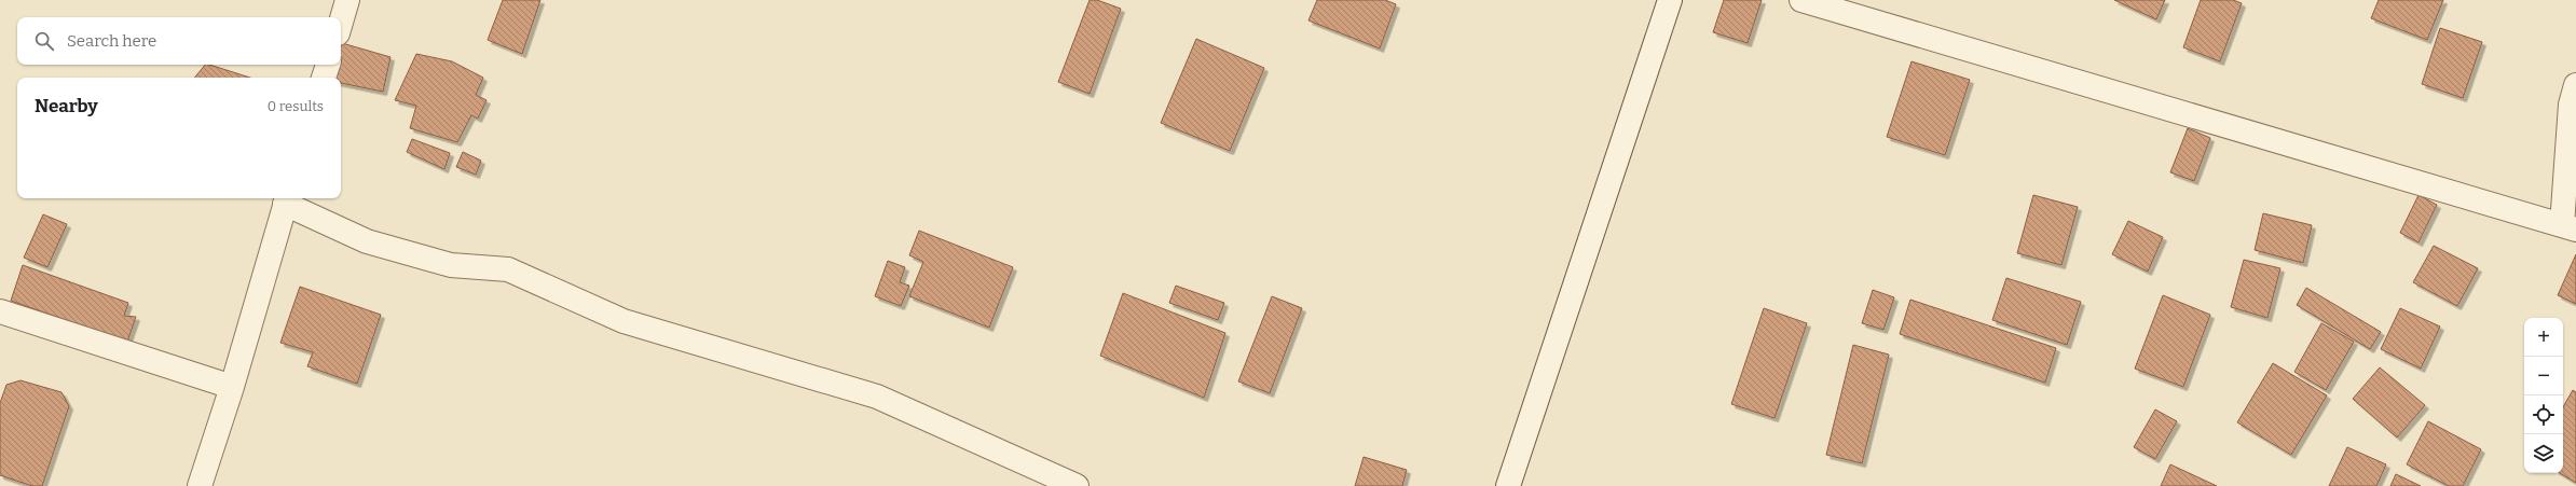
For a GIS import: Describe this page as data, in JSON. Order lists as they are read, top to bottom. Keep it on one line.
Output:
{"page":{"search":"Search here","heading":["Nearby","0 results"],"map_buttons":["+","−"]}}
